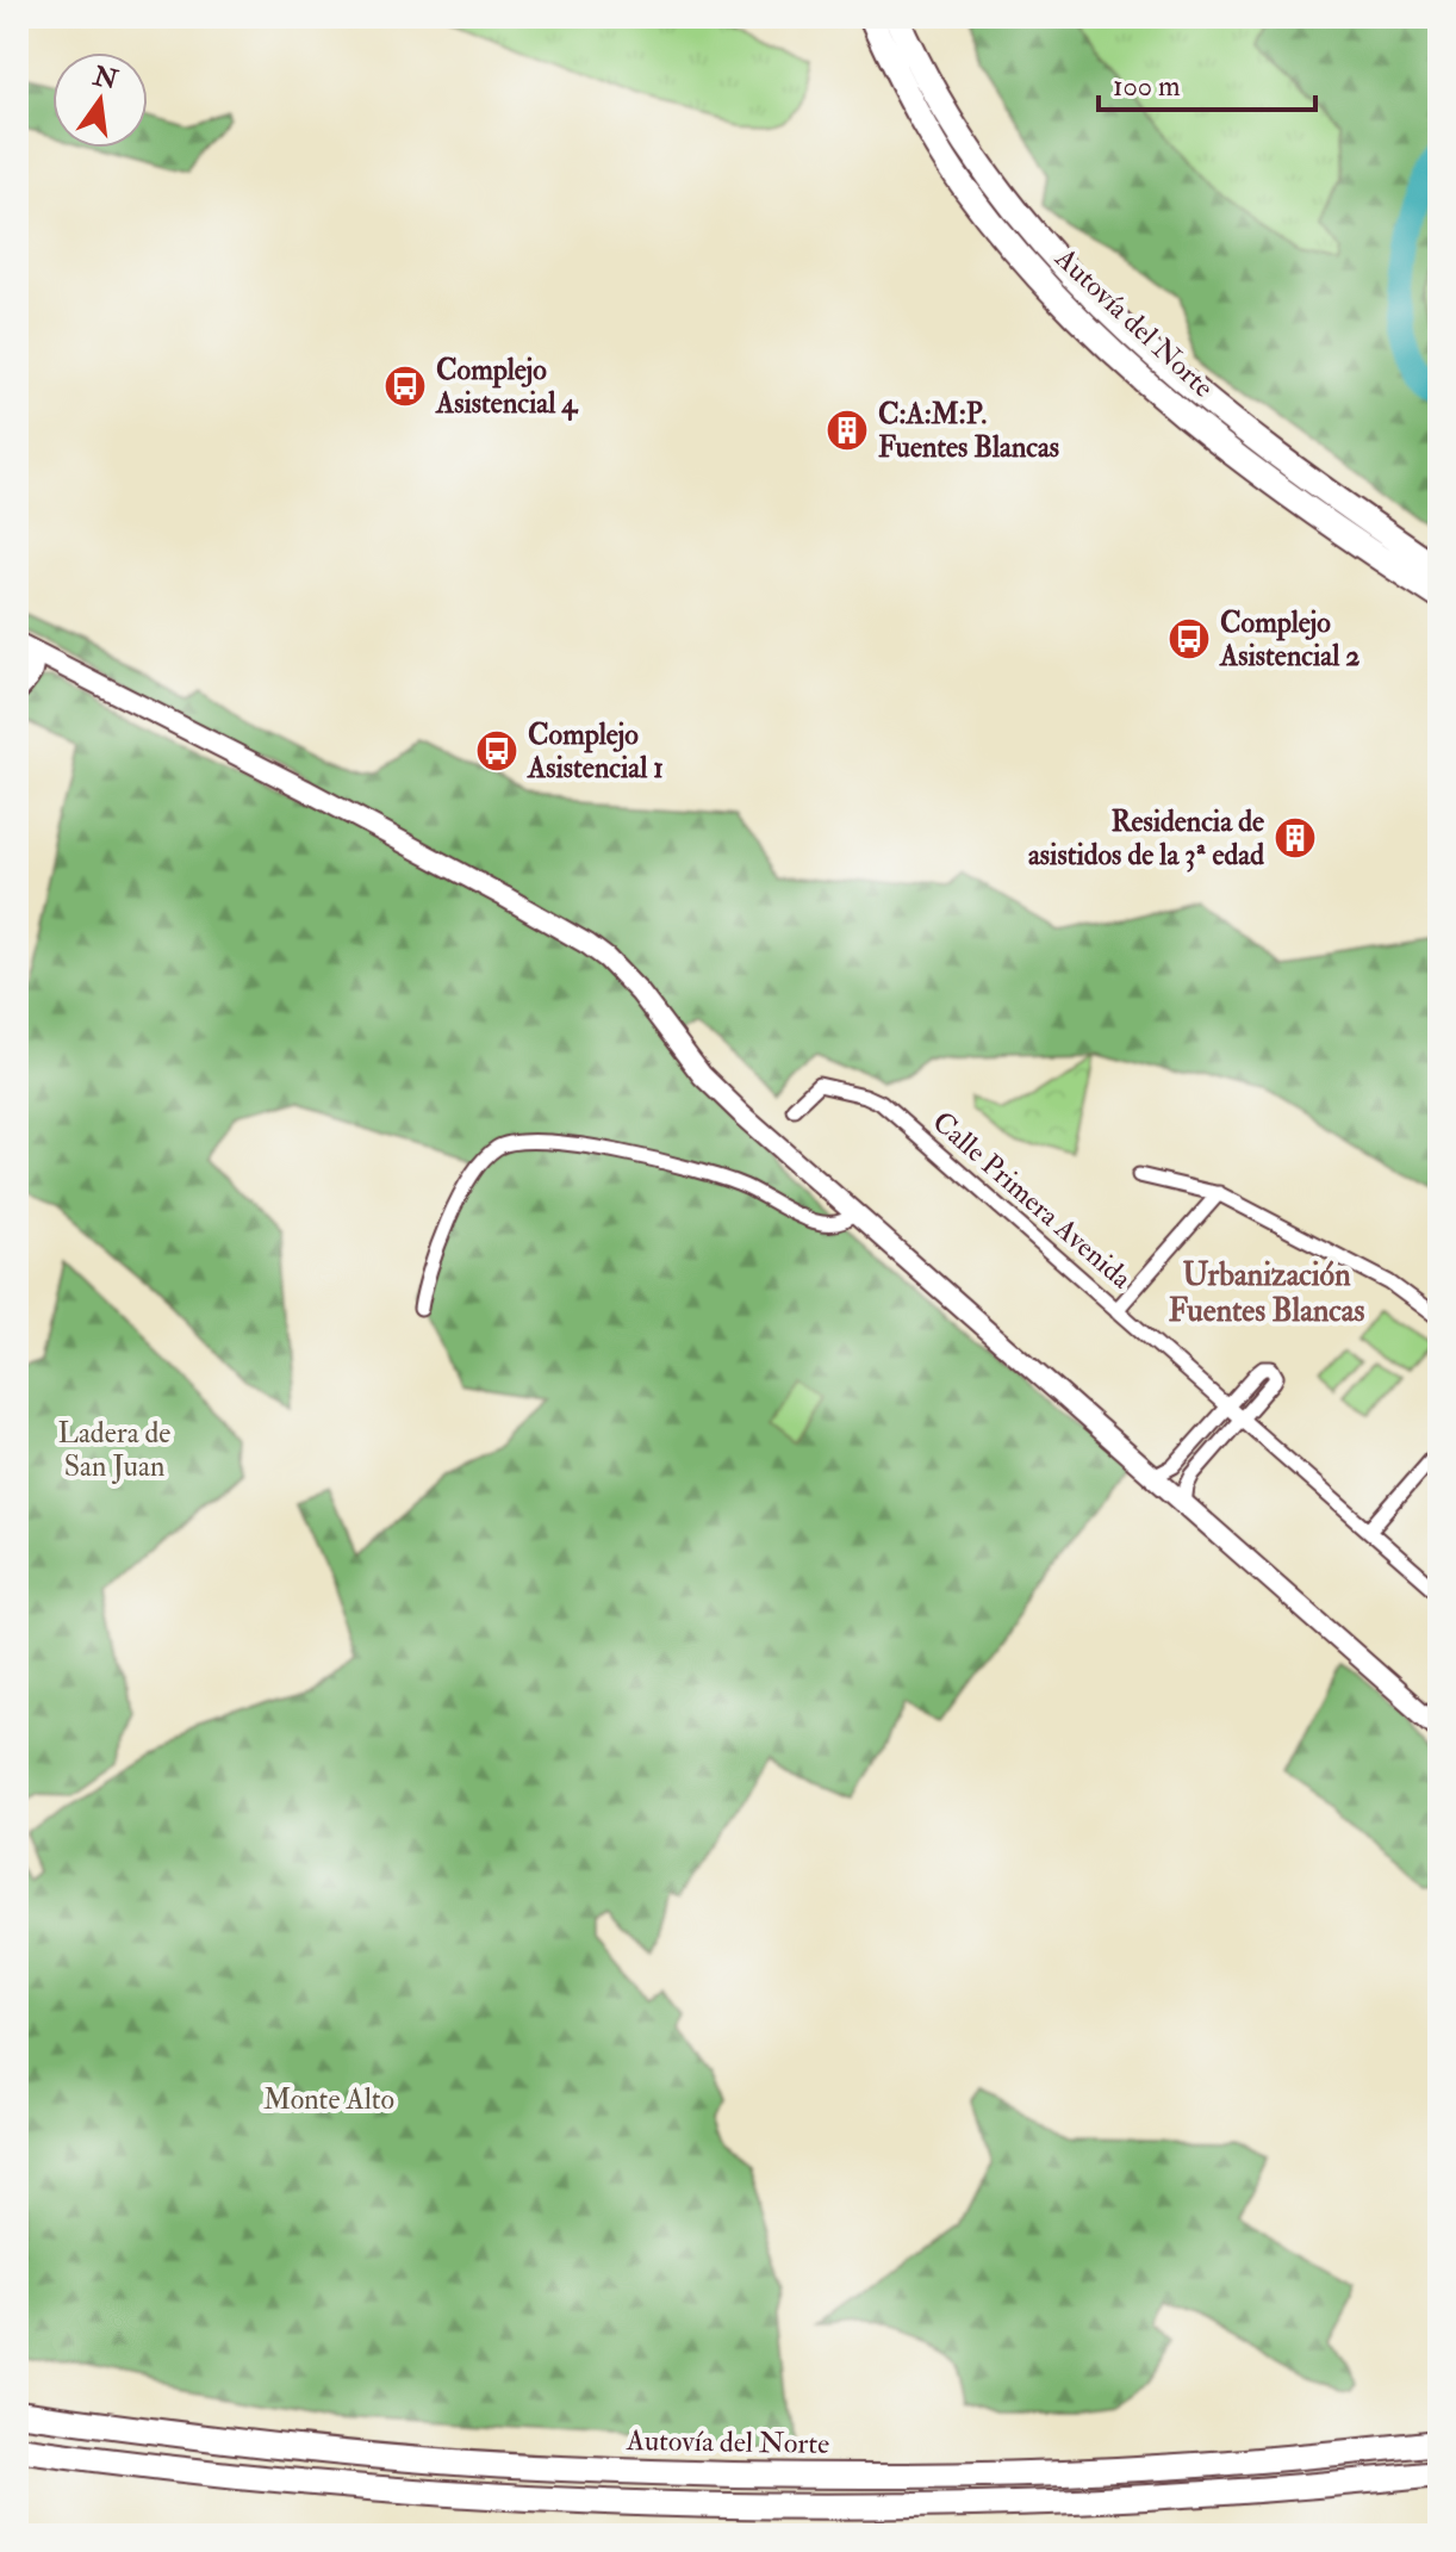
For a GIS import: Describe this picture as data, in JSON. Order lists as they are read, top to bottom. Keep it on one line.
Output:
{"streets":{"highway":["Autovía del Norte"],"street":["Calle Primera Avenida"]},"districts":["Urbanización Fuentes Blancas"],"parks":["Ladera de San Juan","Monte Alto"],"places":{"bus stop":["Complejo Asistencial 4","Complejo Asistencial 2","Complejo Asistencial 1"],"building":["C:A:M:P. Fuentes Blancas","Residencia de asistidos de la 3ª edad"]},"scale_bar":"100 m","north":"top"}
